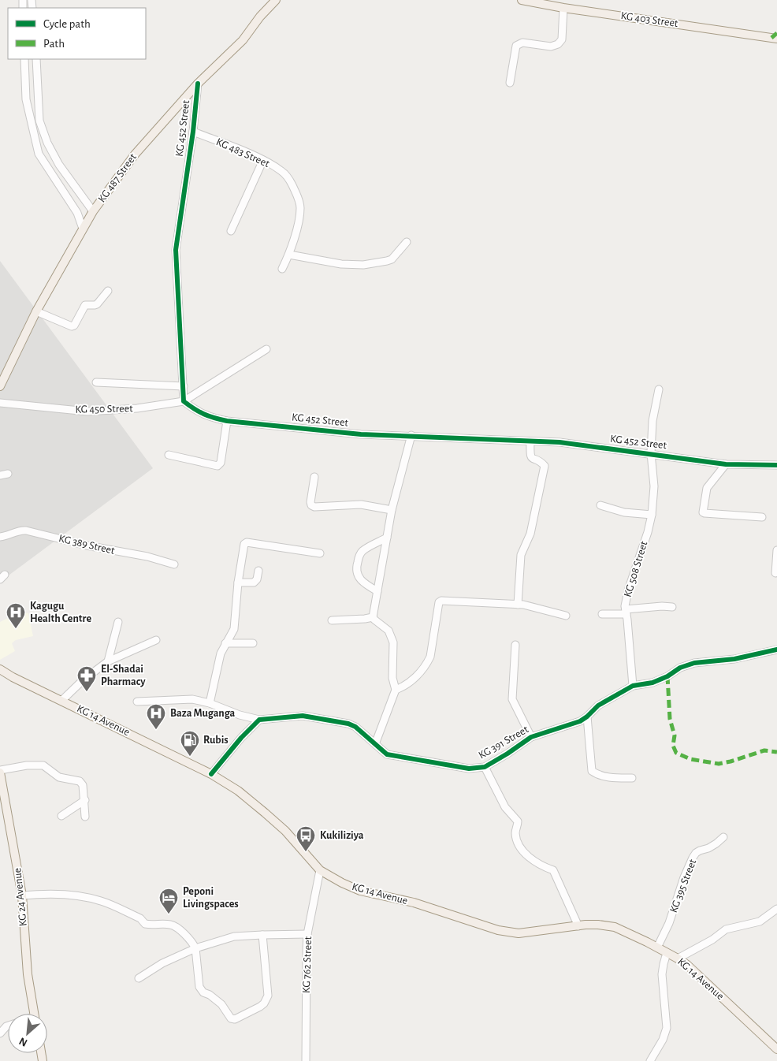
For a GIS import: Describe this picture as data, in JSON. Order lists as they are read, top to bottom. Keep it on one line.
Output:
{"streets":{"main road":["KG 403 Street","KG 487 Street","KG 14 Avenue","KG 24 Avenue"],"street":["KG 452 Street","KG 483 Street","KG 450 Street","KG 389 Street","KG 508 Street","KG 391 Street","KG 395 Street","KG 762 Street"]},"crossings":[["KG 452 Street","KG 483 Street"],["KG 452 Street","KG 487 Street"],["KG 452 Street","KG 450 Street"],["KG 452 Street","KG 508 Street"],["KG 508 Street","KG 391 Street"],["KG 14 Avenue","KG 395 Street"],["KG 14 Avenue","KG 762 Street"]],"places":{"hospital":["Kagugu Health Centre","Baza Muganga"],"pharmacy":["El-Shadai Pharmacy"],"fuel station":["Rubis"],"bus stop":["Kukiliziya"],"hotel":["Peponi Livingspaces"]},"legend":["Cycle path","Path"],"north":"bottom left"}
